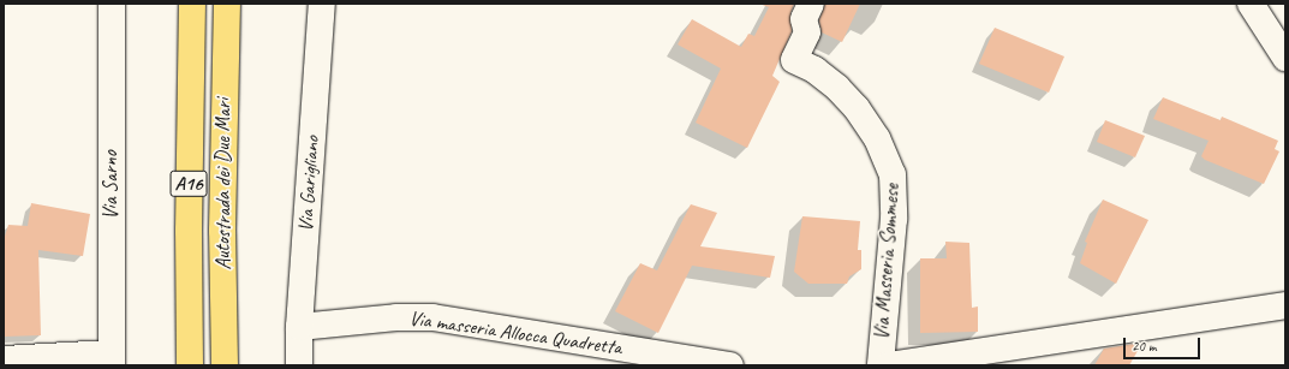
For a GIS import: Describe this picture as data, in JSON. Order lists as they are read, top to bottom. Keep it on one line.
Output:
{"streets":{"highway":["A16","Autostrada dei Due Mari"],"street":["Via Garigliano","Via Sarno","Via Masseria Sommese","Via masseria Allocca Quadretta"]},"crossings":[["Via Garigliano","Via masseria Allocca Quadretta"]],"scale_bar":"20 m"}
